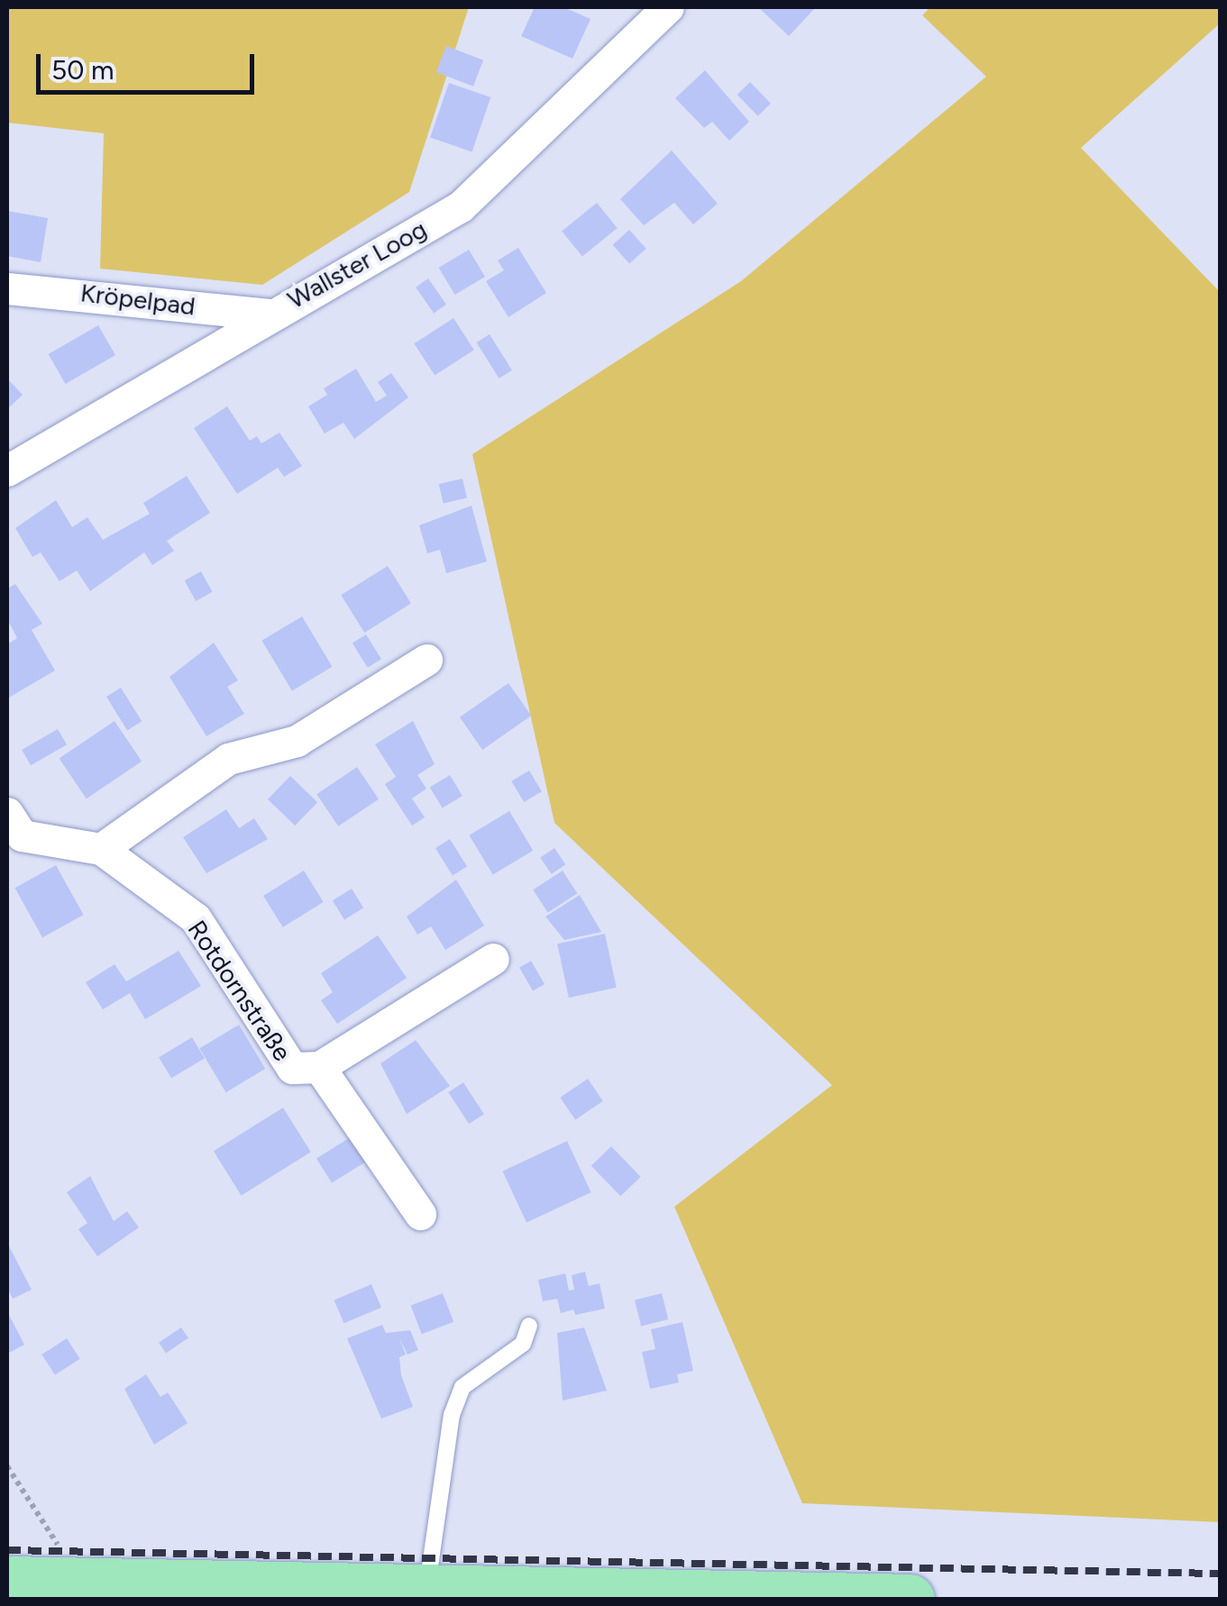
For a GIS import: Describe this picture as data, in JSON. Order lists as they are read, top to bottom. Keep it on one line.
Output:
{"streets":{"street":["Wallster Loog","Kröpelpad","Rotdornstraße"]},"crossings":[["Wallster Loog","Kröpelpad"]],"scale_bar":"50 m"}
